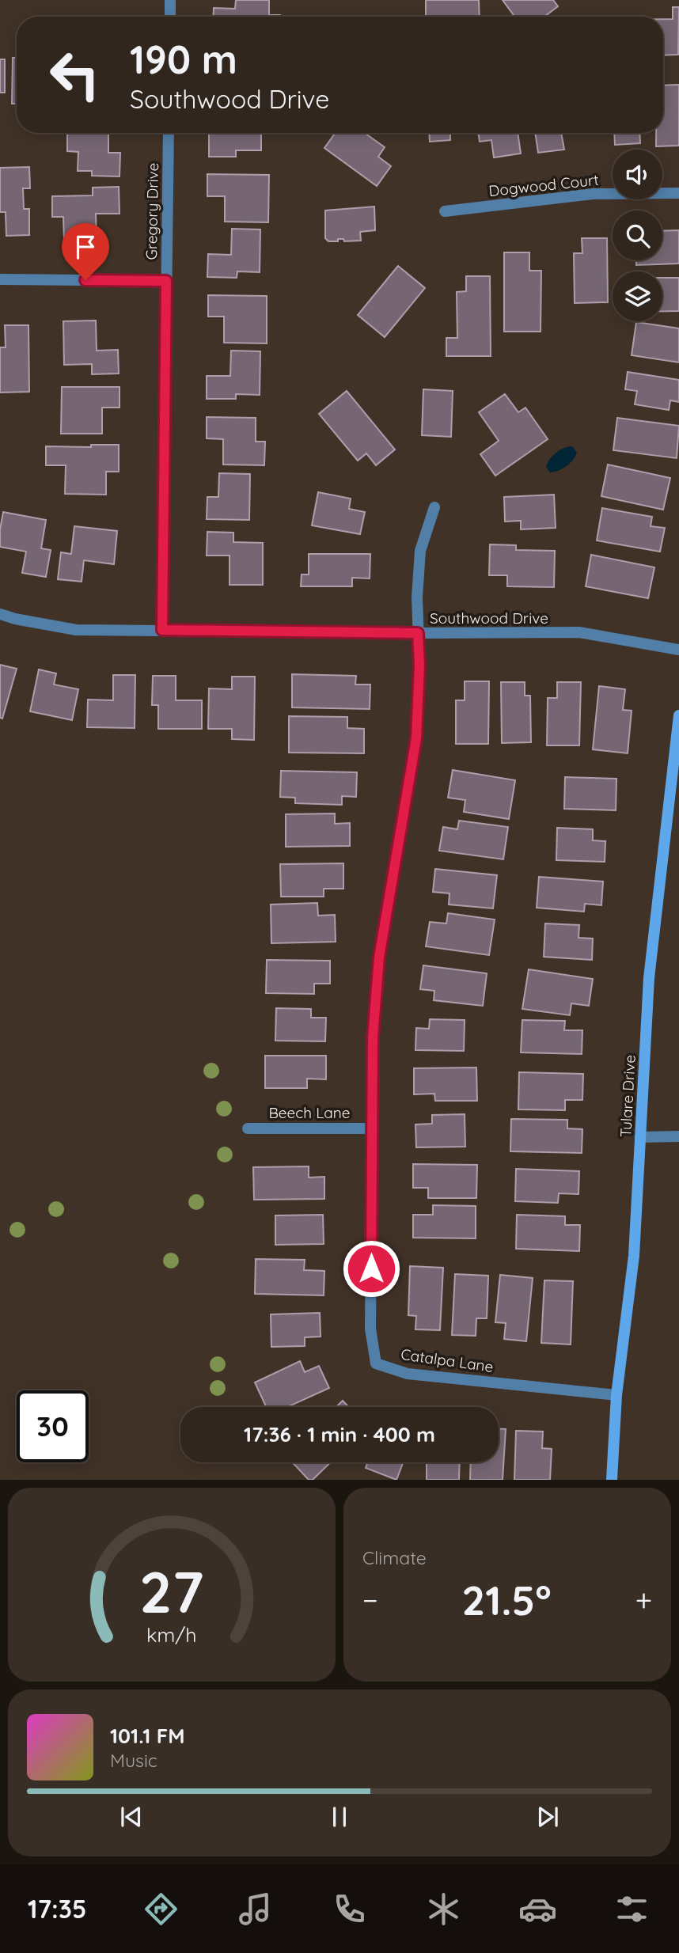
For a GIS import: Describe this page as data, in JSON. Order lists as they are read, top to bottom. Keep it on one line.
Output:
{"streets":{"street":["Dogwood Court","Gregory Drive","Southwood Drive","Tulare Drive","Beech Lane","Catalpa Lane"]},"crossings":[["Gregory Drive","Southwood Drive"],["Southwood Drive","Catalpa Lane"],["Tulare Drive","Catalpa Lane"],["Beech Lane","Catalpa Lane"]],"page":{"turn":["190 m","Southwood Drive"],"limit":"30","trip":"17:36 · 1 min · 400 m","tile":"Climate","heat":["−","21.5°","+"],"song":["101.1 FM","Music"],"tabs":"17:35","gauge":["27","km/h"]}}
